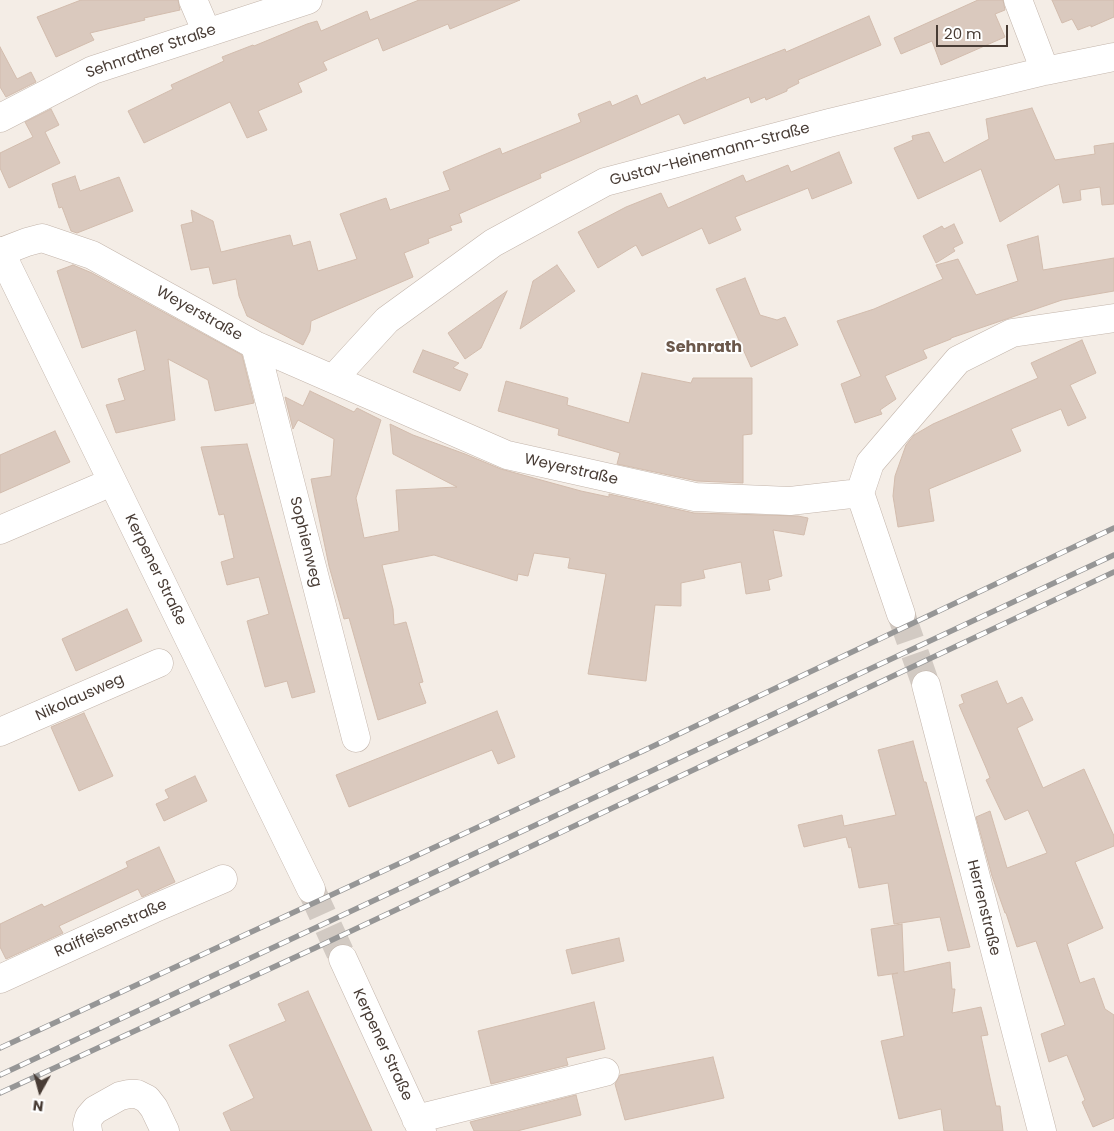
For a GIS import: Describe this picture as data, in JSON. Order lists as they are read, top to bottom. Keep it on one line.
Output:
{"streets":{"street":["Sehnrather Straße","Gustav-Heinemann-Straße","Weyerstraße","Sophienweg","Kerpener Straße","Nikolausweg","Herrenstraße","Raiffeisenstraße"]},"crossings":[["Gustav-Heinemann-Straße","Weyerstraße"],["Weyerstraße","Sophienweg"],["Weyerstraße","Kerpener Straße"]],"districts":["Sehnrath"],"scale_bar":"20 m","north":"bottom"}
